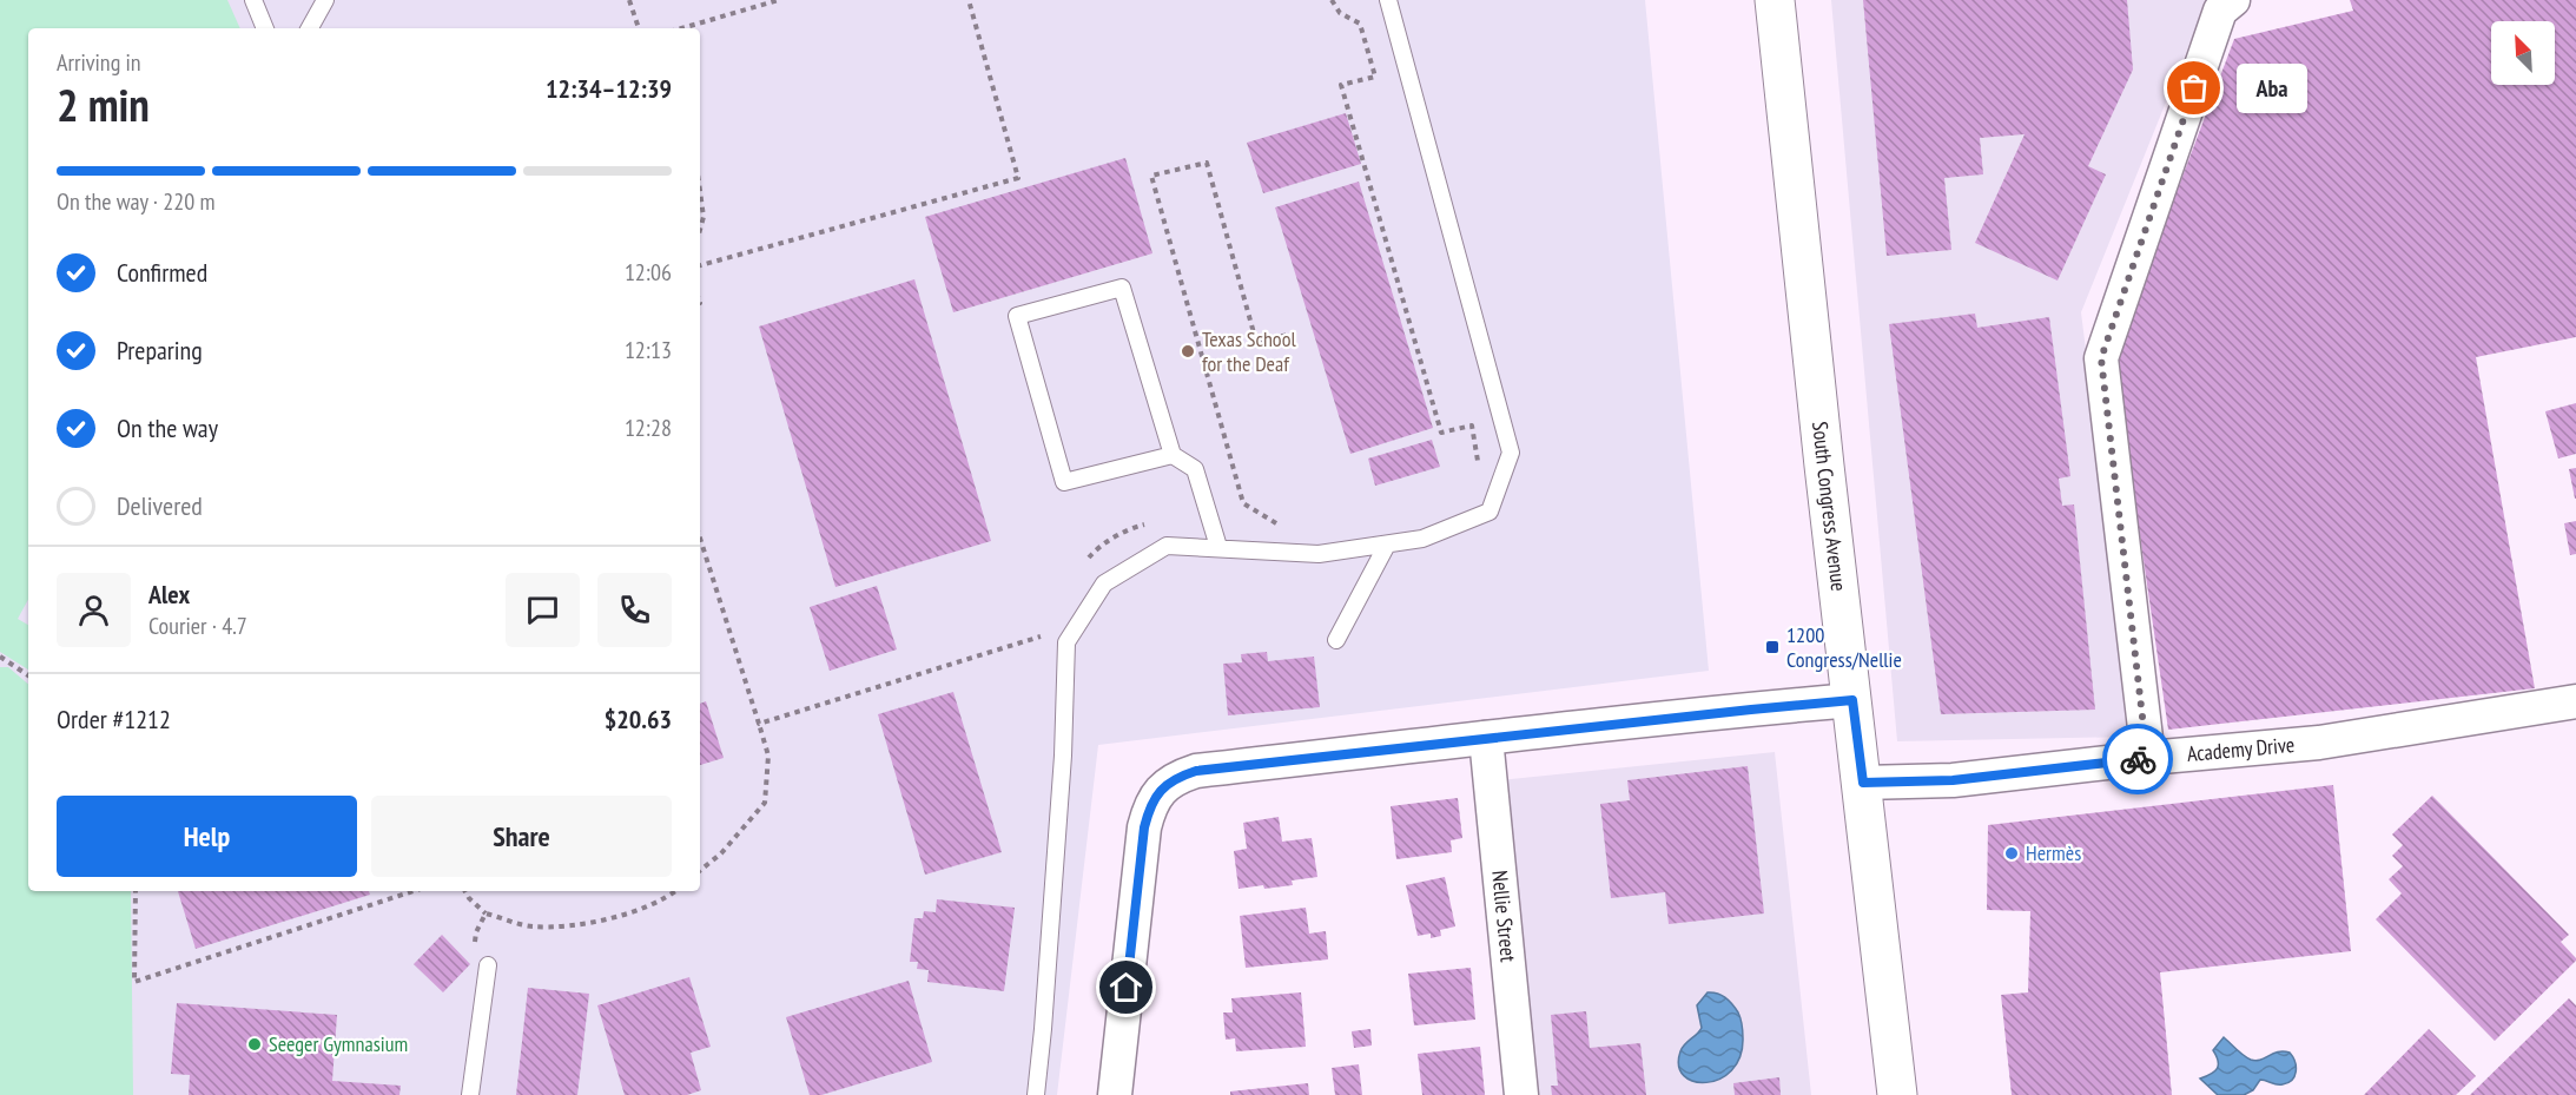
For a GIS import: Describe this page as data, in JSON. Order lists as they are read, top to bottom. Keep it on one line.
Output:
{"streets":{"main road":["South Congress Avenue"],"street":["Academy Drive","Nellie Street"]},"crossings":[["South Congress Avenue","Academy Drive"]],"places":{"other":["Aba","Texas School for the Deaf","Hermès","Seeger Gymnasium"],"transit":["1200 Congress/Nellie"]},"north":"top left","page":{"heading":["2 min","Arriving in","12:34–12:39"],"panel":["Alex","Courier · 4.7","Order #1212","$20.63"],"bubble":"Aba","bar":"On the way · 220 m","list":[["Confirmed","12:06"],["Preparing","12:13"],["On the way","12:28"],"Delivered"],"buttons":["Help","Share"]}}
